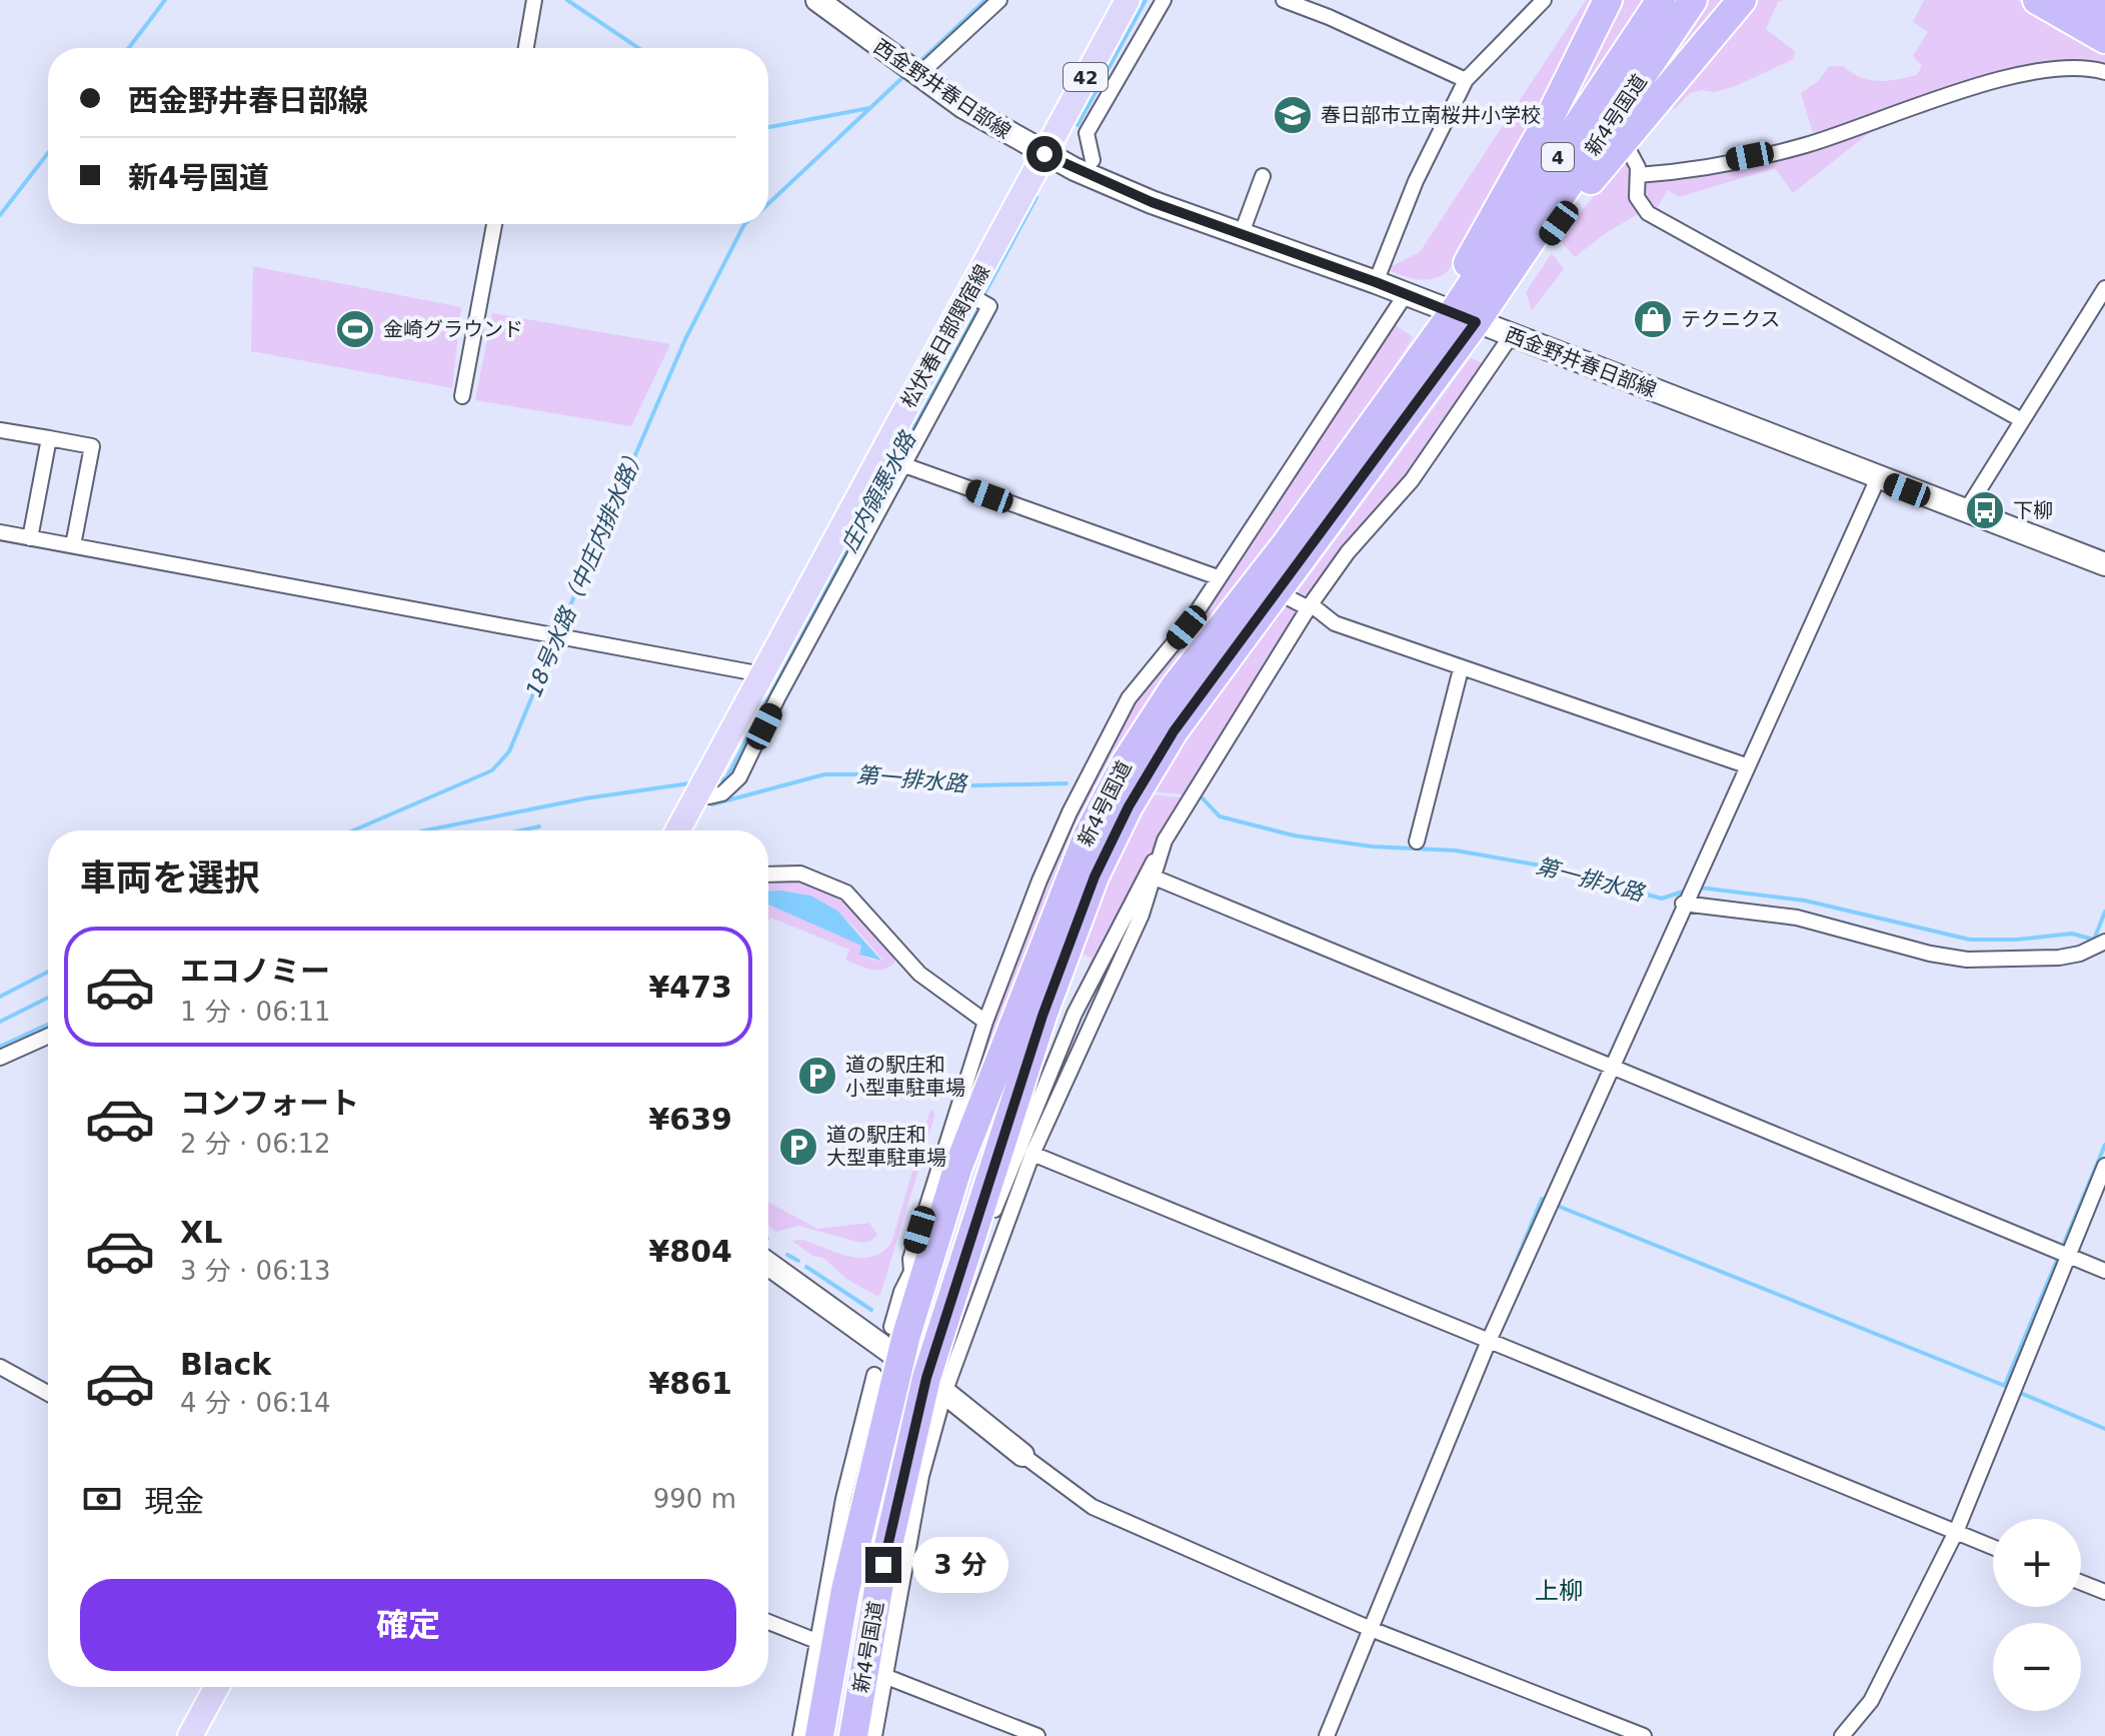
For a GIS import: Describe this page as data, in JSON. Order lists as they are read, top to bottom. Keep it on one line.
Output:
{"streets":{"highway":["新4号国道","4"],"main road":["42","西金野井春日部線","松伏春日部関宿線"]},"crossings":[["西金野井春日部線","新4号国道"],["西金野井春日部線","4"],["西金野井春日部線","松伏春日部関宿線"],["新4号国道","4"]],"districts":["上柳"],"water":["庄内領悪水路","18号水路（中庄内排水路）","第一排水路"],"places":{"school or university":["春日部市立南桜井小学校"],"shop":["テクニクス"],"sports":["金崎グラウンド"],"bus stop":["下柳"],"parking":["道の駅庄和 小型車駐車場","道の駅庄和 大型車駐車場"]},"page":{"banner":["西金野井春日部線","新4号国道"],"heading":"車両を選択","list":[{"name":"エコノミー","note":"1 分 · 06:11","value":"¥473"},{"name":"コンフォート","note":"2 分 · 06:12","value":"¥639"},{"name":"XL","note":"3 分 · 06:13","value":"¥804"},{"name":"Black","note":"4 分 · 06:14","value":"¥861"}],"pay":["現金","990 m"],"map_buttons":["+","−"],"bubble":"3 分","buttons":"確定"}}
